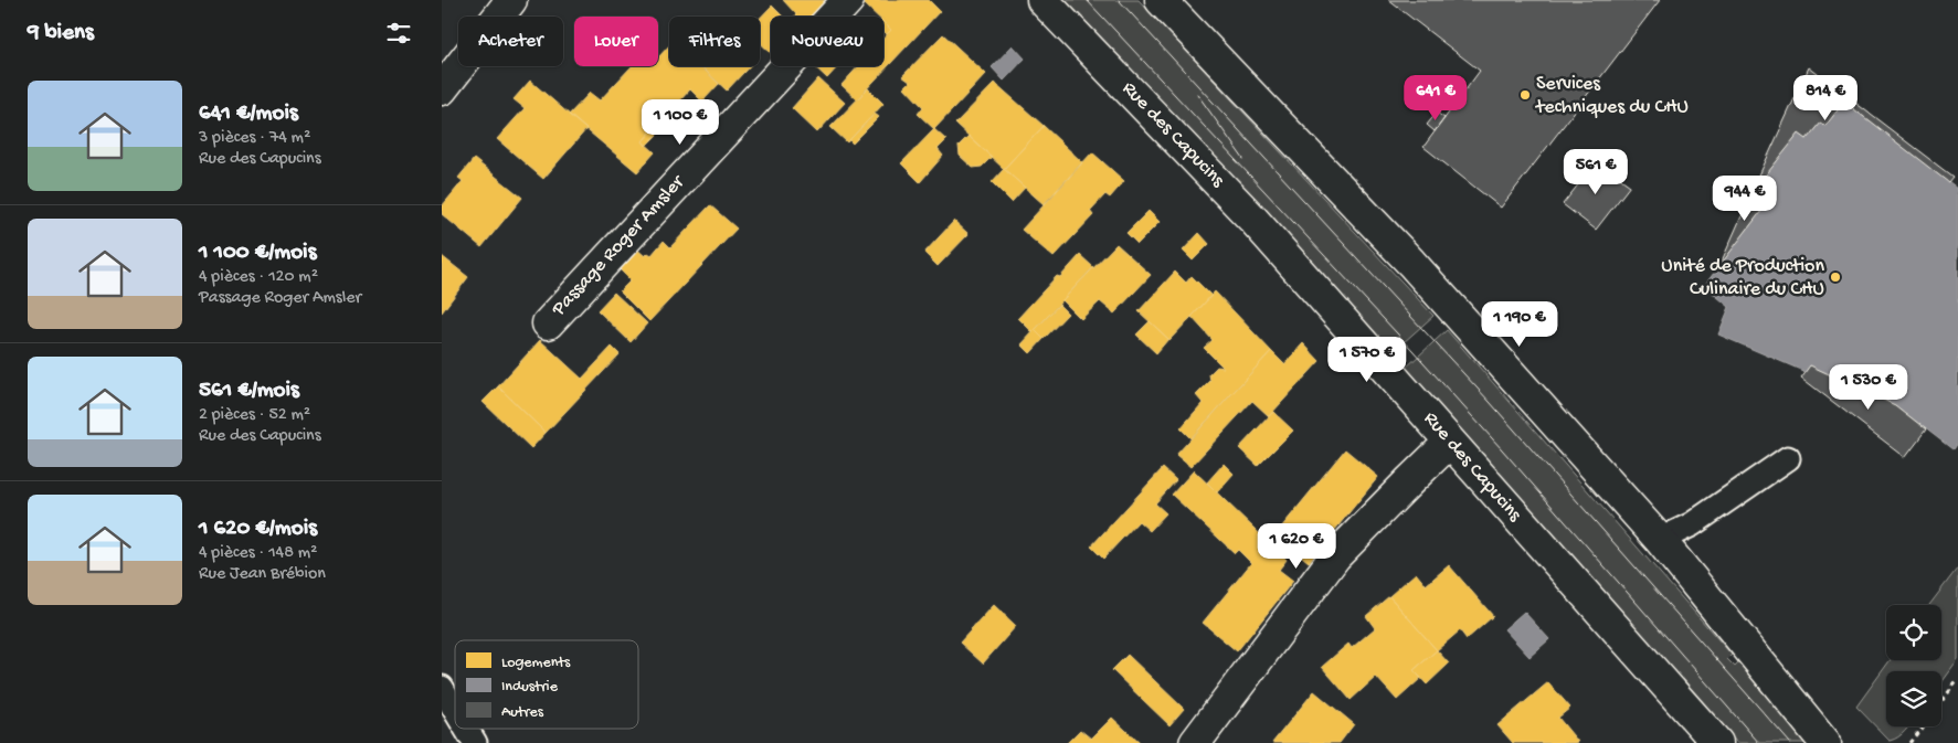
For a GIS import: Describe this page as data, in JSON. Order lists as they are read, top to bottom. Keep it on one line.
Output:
{"streets":{"street":["Rue des Capucins","Passage Roger Amsler"]},"places":["Services techniques du CHU","Unité de Production Culinaire du CHU"],"legend":["Logements","Industrie","Autres"],"page":{"heading":"9 biens","chip":["Acheter","Louer","Filtres","Nouveau"],"list":[{"name":"641 €/mois","note":"3 pièces · 74 m² · Rue des Capucins"},{"name":"1 100 €/mois","note":"4 pièces · 120 m² · Passage Roger Amsler"},{"name":"561 €/mois","note":"2 pièces · 52 m² · Rue des Capucins"},{"name":"1 620 €/mois","note":"4 pièces · 148 m² · Rue Jean Brébion"}],"price":["641 €","814 €","1 100 €","561 €","944 €","1 190 €","1 570 €","1 530 €","1 620 €"]}}
